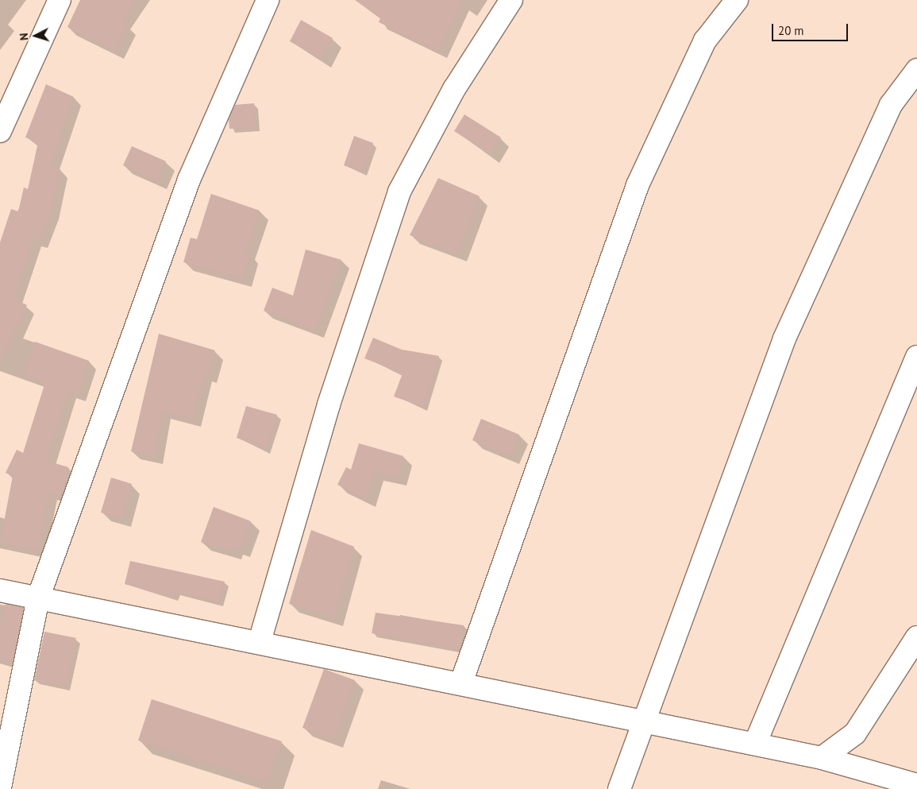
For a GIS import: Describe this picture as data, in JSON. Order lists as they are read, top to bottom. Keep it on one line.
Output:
{"scale_bar":"20 m","north":"left"}
